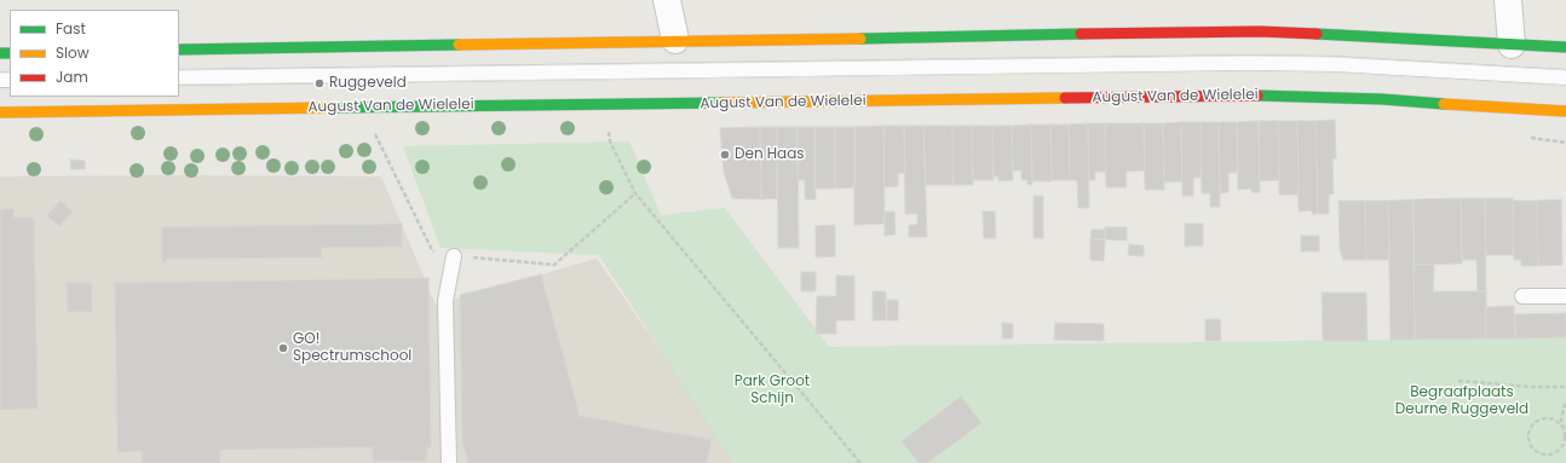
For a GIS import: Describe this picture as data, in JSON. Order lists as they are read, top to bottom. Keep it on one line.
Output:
{"streets":{"main road":["August Van de Wielelei"]},"parks":["Park Groot Schijn","Begraafplaats Deurne Ruggeveld"],"places":["Ruggeveld","Den Haas","GO! Spectrumschool"],"legend":["Fast","Slow","Jam"]}
